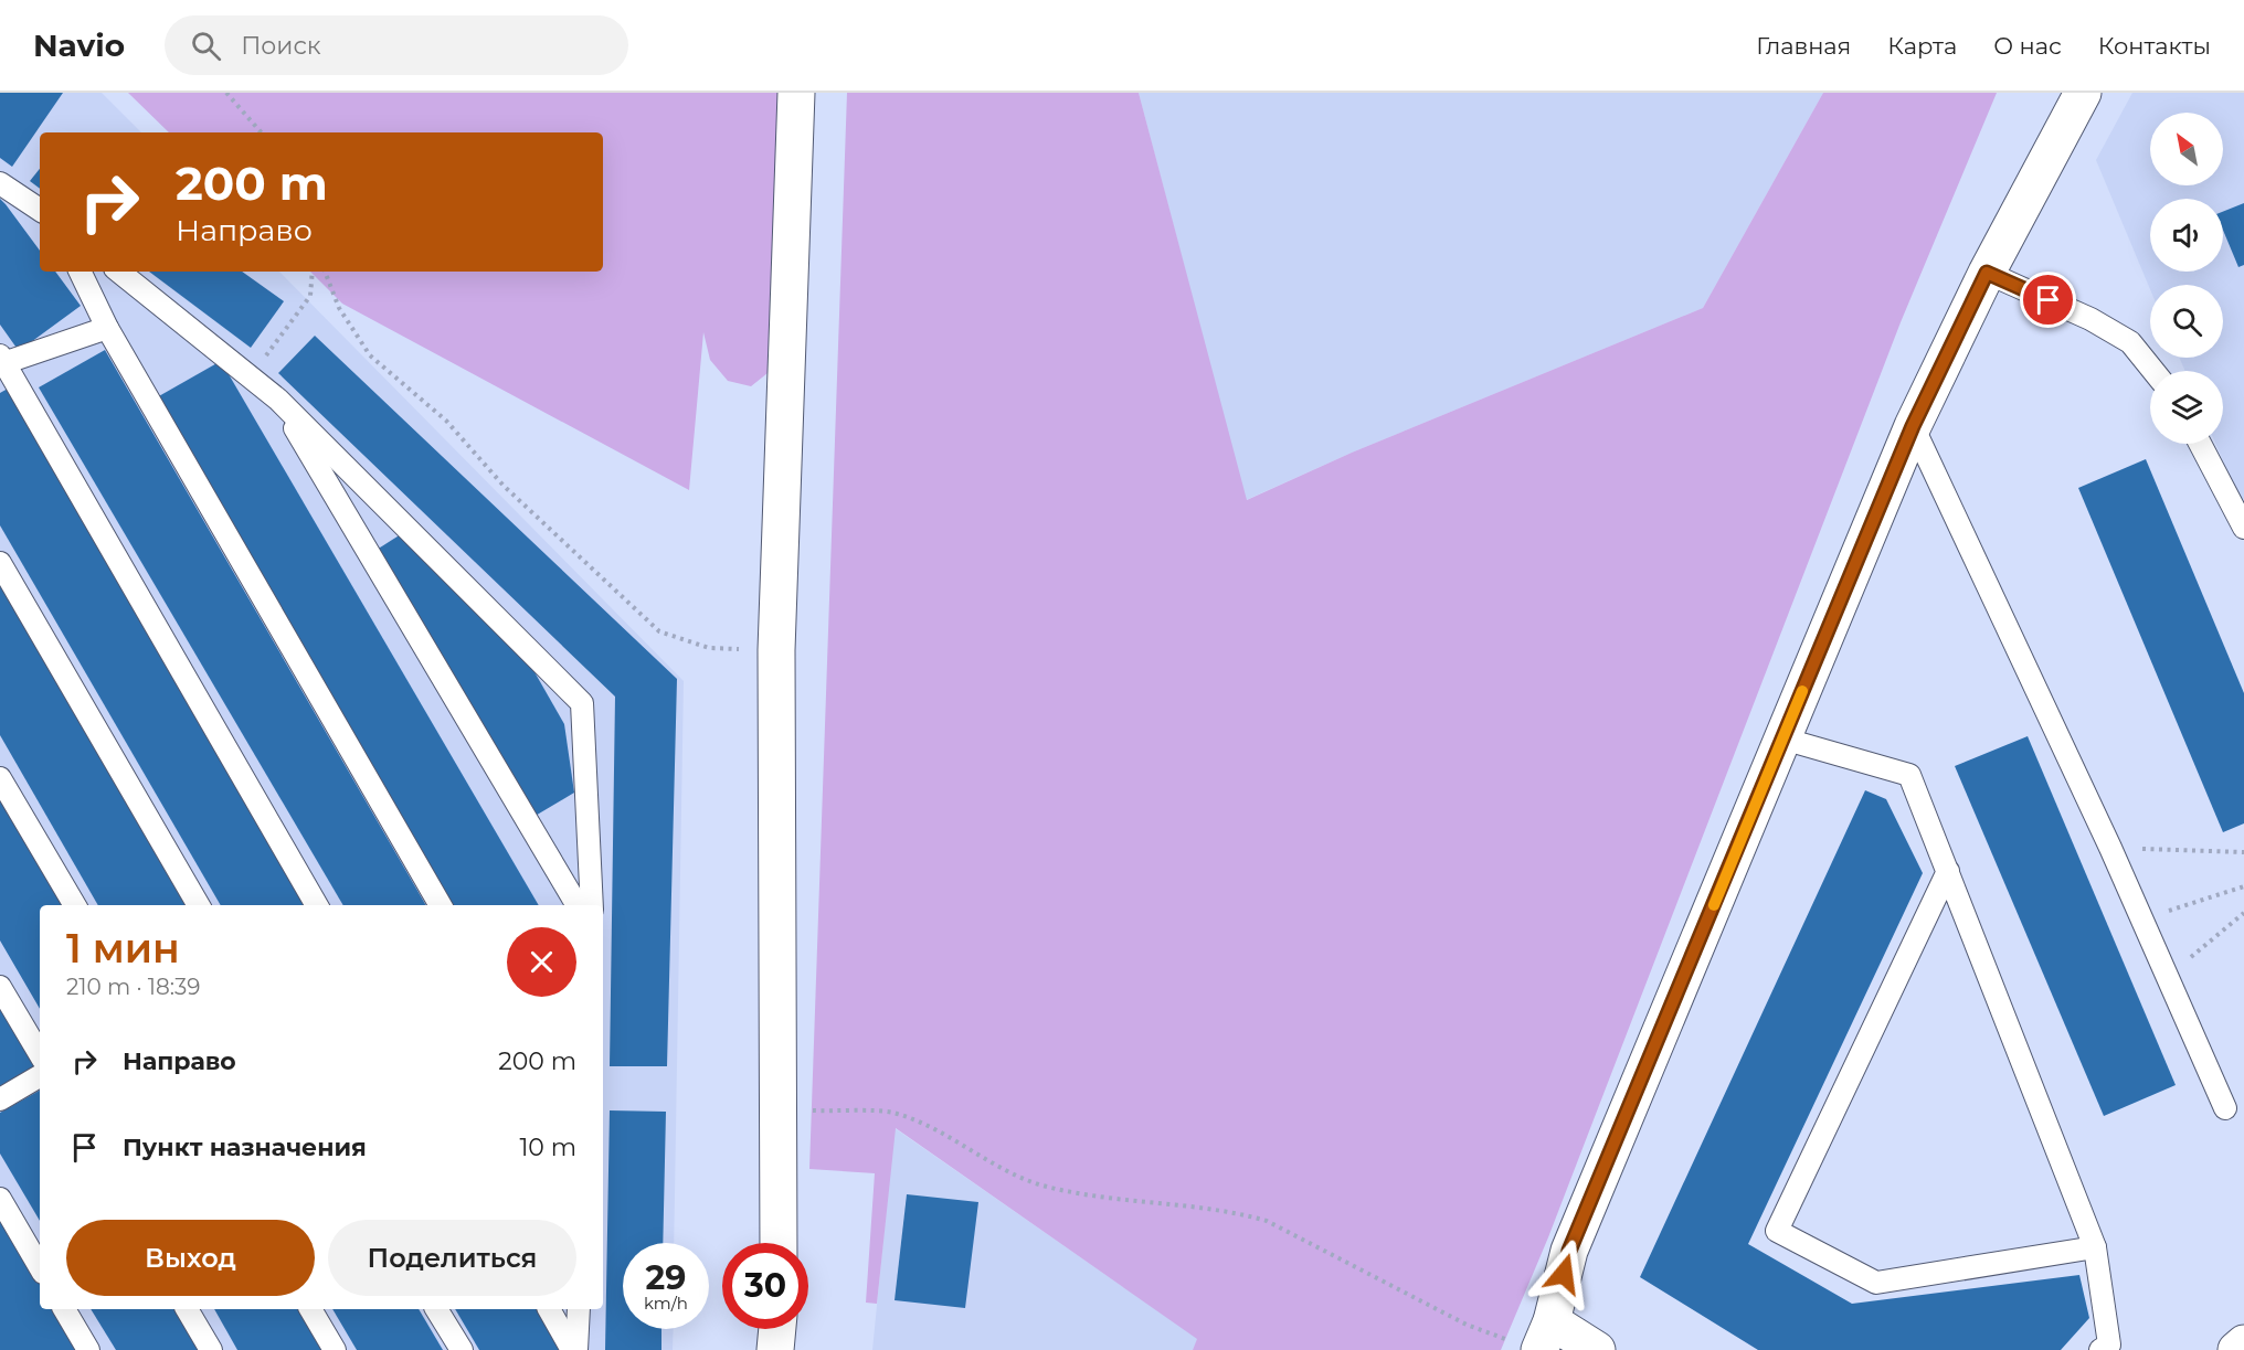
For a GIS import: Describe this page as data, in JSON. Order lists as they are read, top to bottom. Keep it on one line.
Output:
{"north":"top left","page":{"header":"Navio","search":"Поиск","nav":["Главная","Карта","О нас","Контакты"],"turn":["200 m","Направо"],"heading":["1 мин","210 m · 18:39"],"list":[{"name":"Направо","value":"200 m"},{"name":"Пункт назначения","value":"10 m"}],"buttons":["Выход","Поделиться"],"speed":"29 km/h","limit":"30"}}
